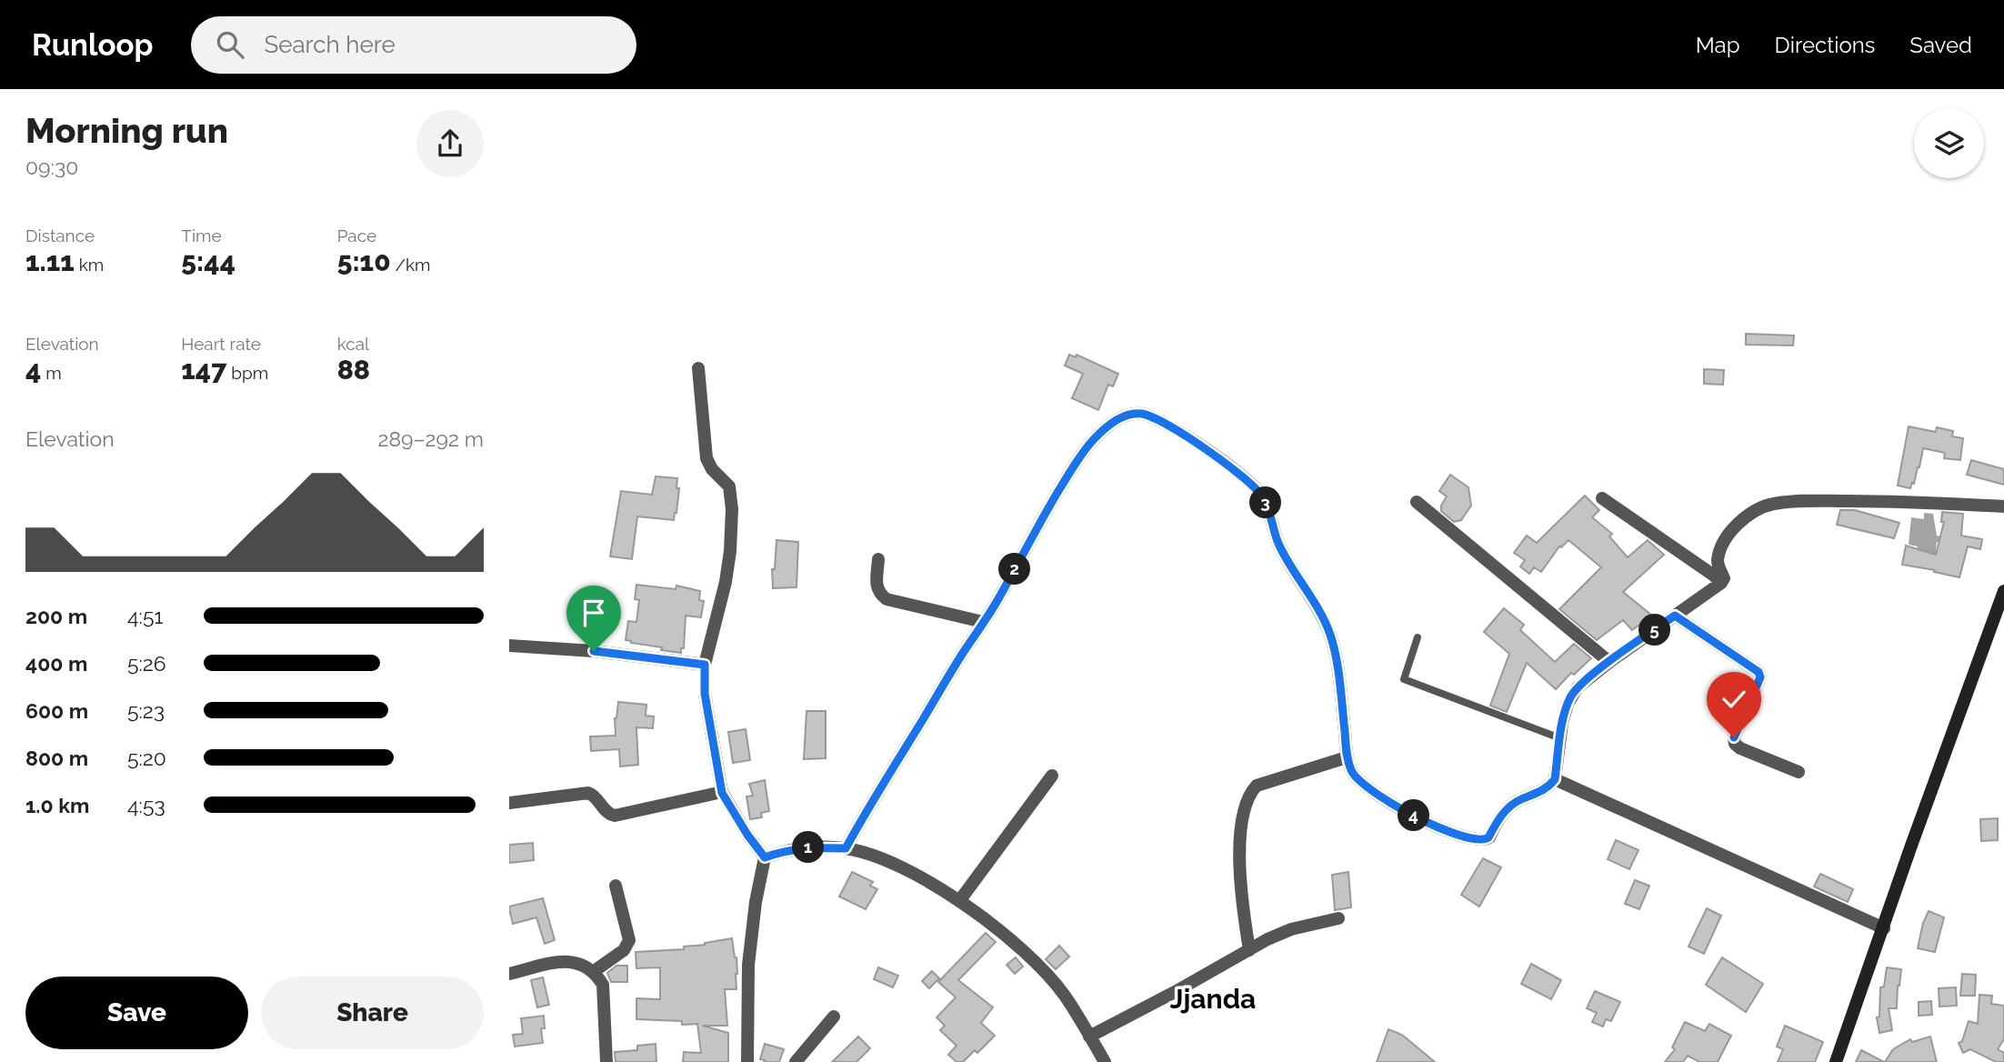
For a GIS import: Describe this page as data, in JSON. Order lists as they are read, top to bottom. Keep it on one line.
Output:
{"districts":["Jjanda"],"page":{"header":"Runloop","search":"Search here","nav":["Map","Directions","Saved"],"heading":["Morning run","09:30"],"stats":[["Distance","1.11 km"],["Time","5:44"],["Pace","5:10 /km"],["Elevation","4 m"],["Heart rate","147 bpm"],["kcal","88"]],"chart":["Elevation","289–292 m"],"pins":["3","2","5","4","1"],"list":[{"name":"200 m","note":"4:51"},{"name":"400 m","note":"5:26"},{"name":"600 m","note":"5:23"},{"name":"800 m","note":"5:20"},{"name":"1.0 km","note":"4:53"}],"buttons":["Save","Share"]}}
